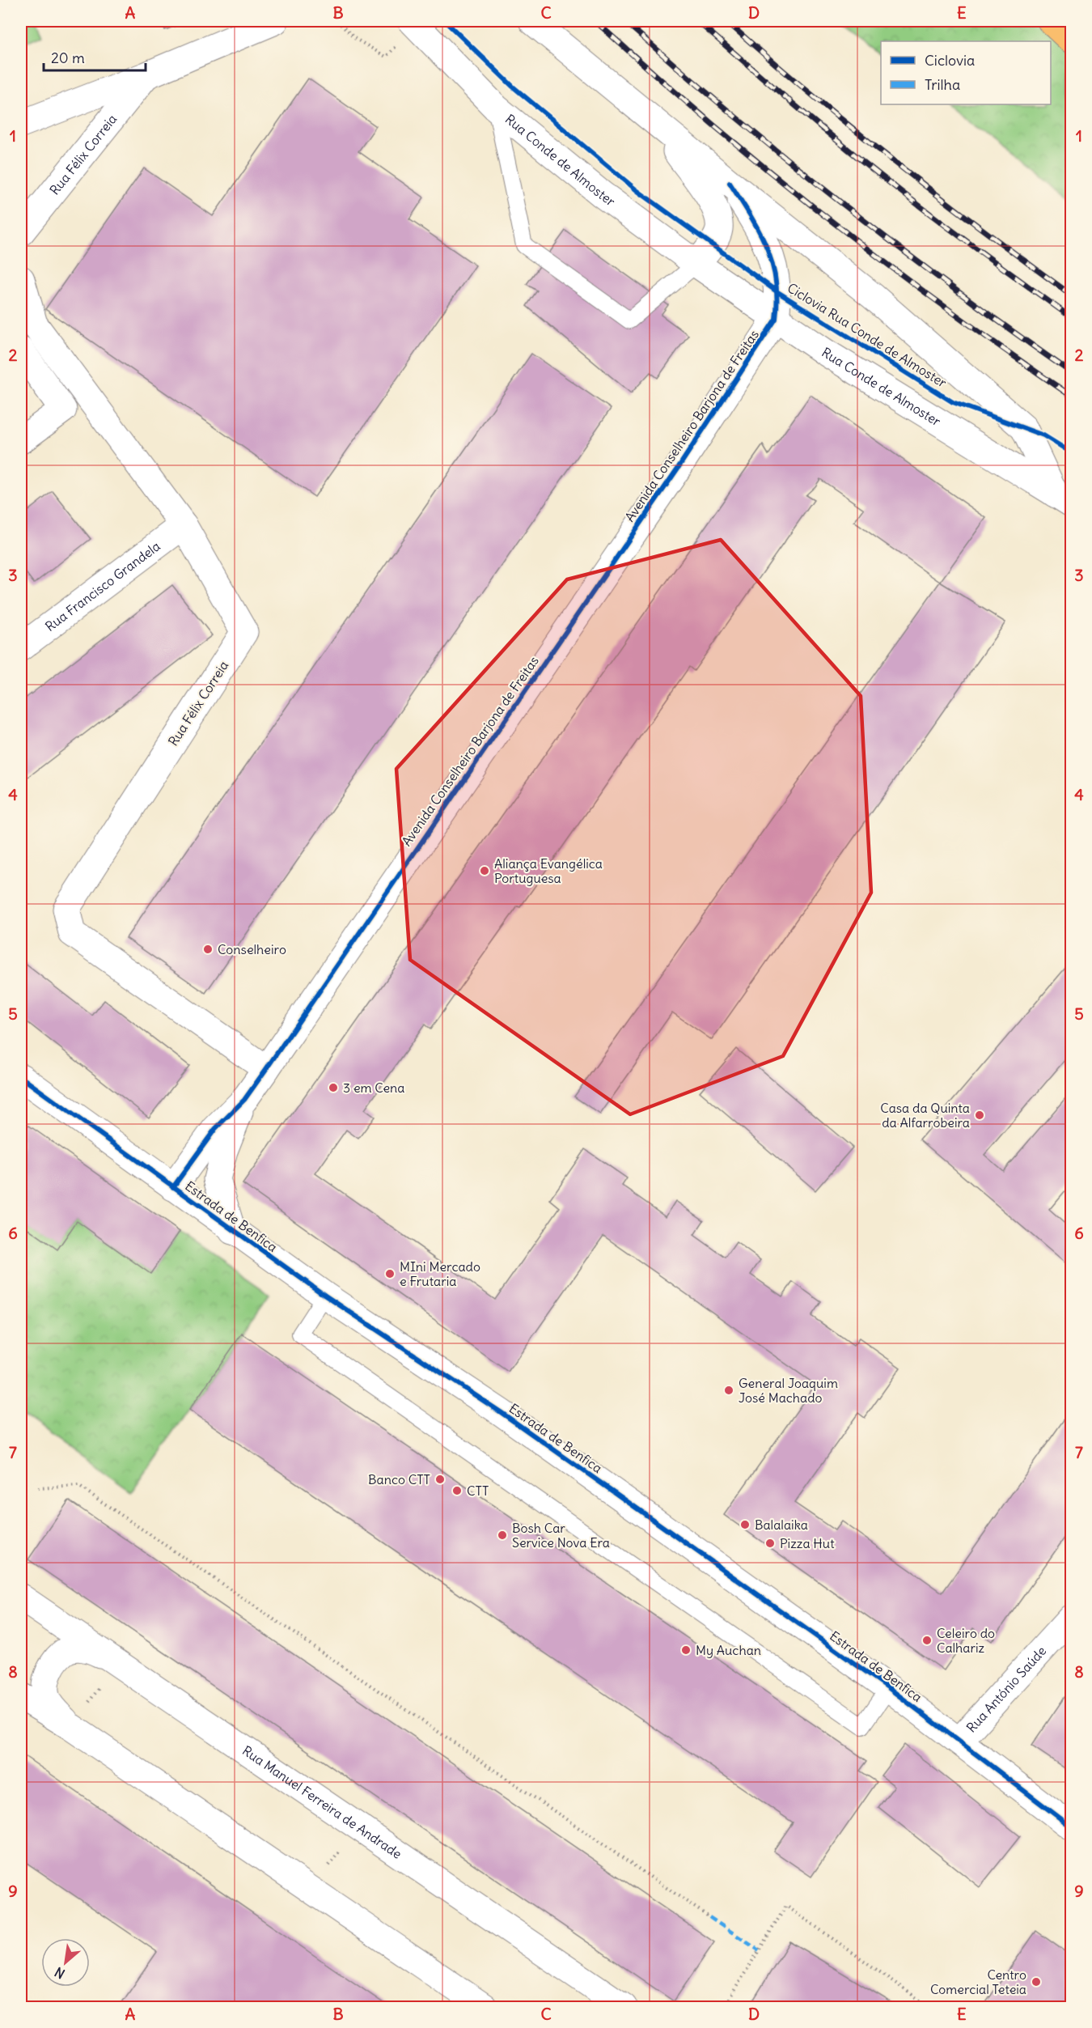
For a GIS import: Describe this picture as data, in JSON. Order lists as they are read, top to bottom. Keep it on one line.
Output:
{"streets":{"street":["Rua Félix Correia","Rua Conde de Almoster","Avenida Conselheiro Barjona de Freitas","Rua Francisco Grandela","Estrada de Benfica","Rua António Saúde","Rua Manuel Ferreira de Andrade"],"cycle path":["Ciclovia Rua Conde de Almoster"]},"crossings":[["Rua Félix Correia","Avenida Conselheiro Barjona de Freitas"],["Rua Félix Correia","Rua Francisco Grandela"],["Rua Conde de Almoster","Avenida Conselheiro Barjona de Freitas"],["Avenida Conselheiro Barjona de Freitas","Estrada de Benfica"],["Estrada de Benfica","Rua António Saúde"]],"places":["Aliança Evangélica Portuguesa","Conselheiro","3 em Cena","Casa da Quinta da Alfarrobeira","MIni Mercado e Frutaria","General Joaquim José Machado","Banco CTT","CTT","Balalaika","Bosh Car Service Nova Era","Pizza Hut","Celeiro do Calhariz","My Auchan","Centro Comercial Teteia"],"legend":["Ciclovia","Trilha"],"scale_bar":"20 m","north":"bottom left","grid":{"columns":["A","B","C","D","E"],"rows":["1","2","3","4","5","6","7","8","9"]}}
